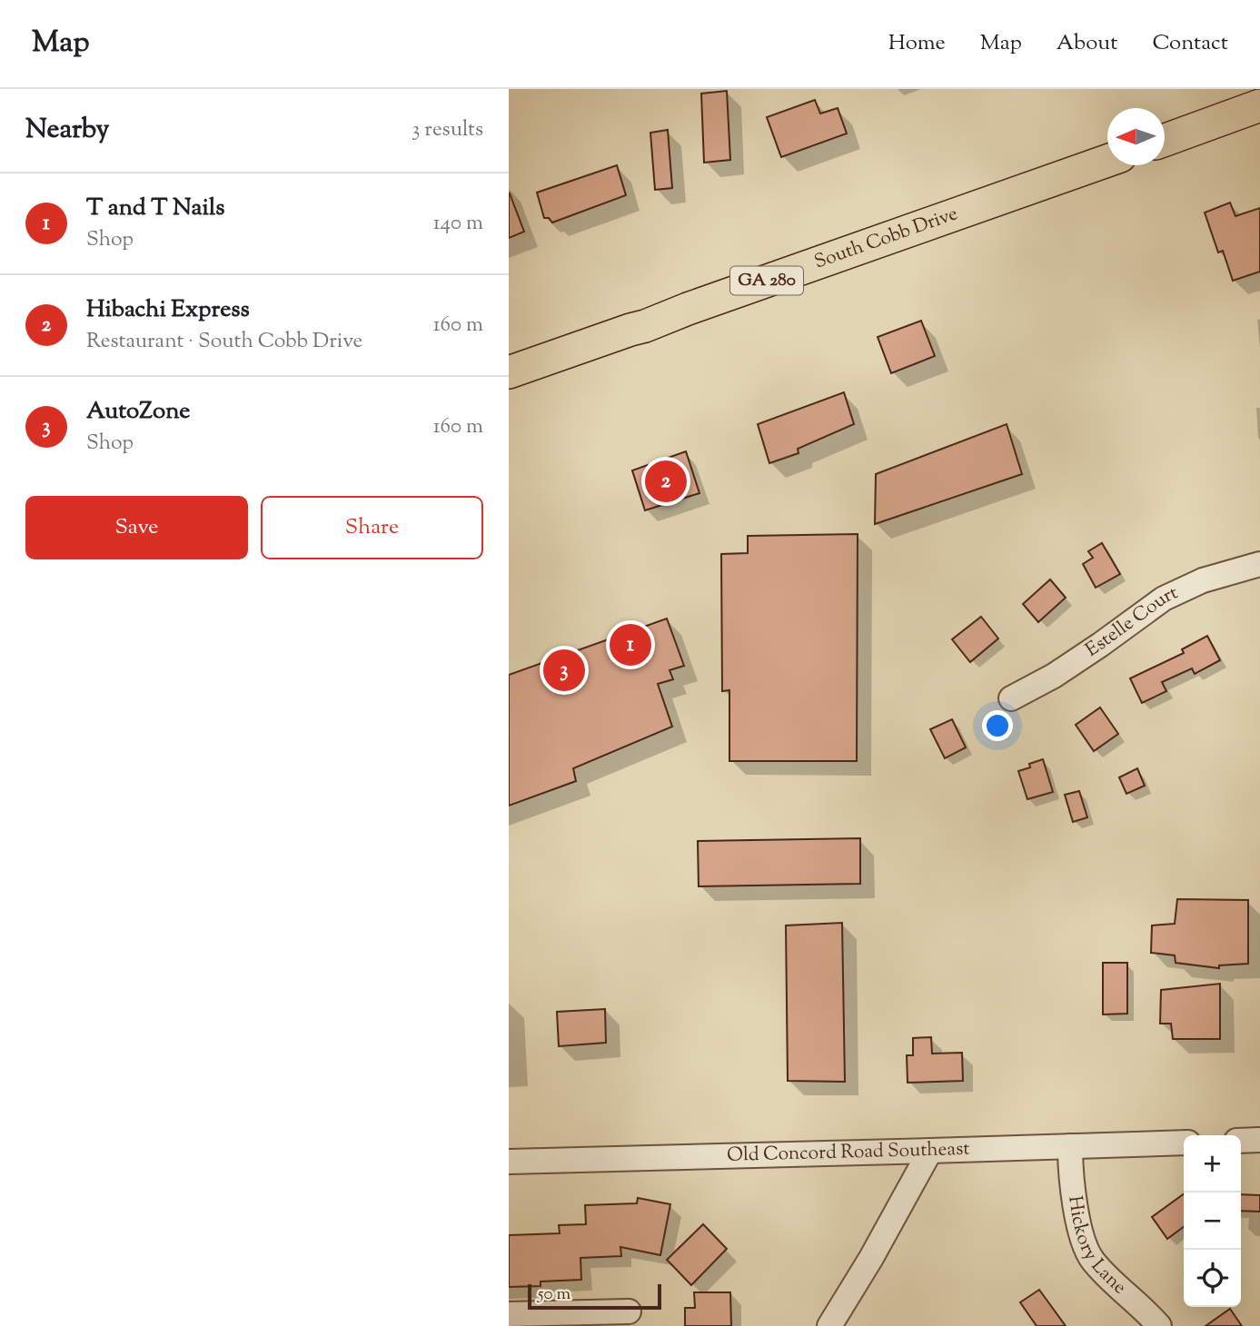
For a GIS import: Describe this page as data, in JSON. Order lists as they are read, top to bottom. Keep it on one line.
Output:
{"streets":{"main road":["South Cobb Drive","GA 280"],"street":["Estelle Court","Old Concord Road Southeast","Hickory Lane"]},"crossings":[["Old Concord Road Southeast","Hickory Lane"]],"scale_bar":"50 m","north":"left","page":{"header":"Map","nav":["Home","Map","About","Contact"],"heading":["Nearby","3 results"],"list":[{"mark":"1","name":"T and T Nails","note":"Shop","value":"140 m"},{"mark":"2","name":"Hibachi Express","note":"Restaurant · South Cobb Drive","value":"160 m"},{"mark":"3","name":"AutoZone","note":"Shop","value":"160 m"}],"pins":["2","1","3"],"buttons":["Save","Share"],"map_buttons":["+","−"],"scale":"50 m"}}
